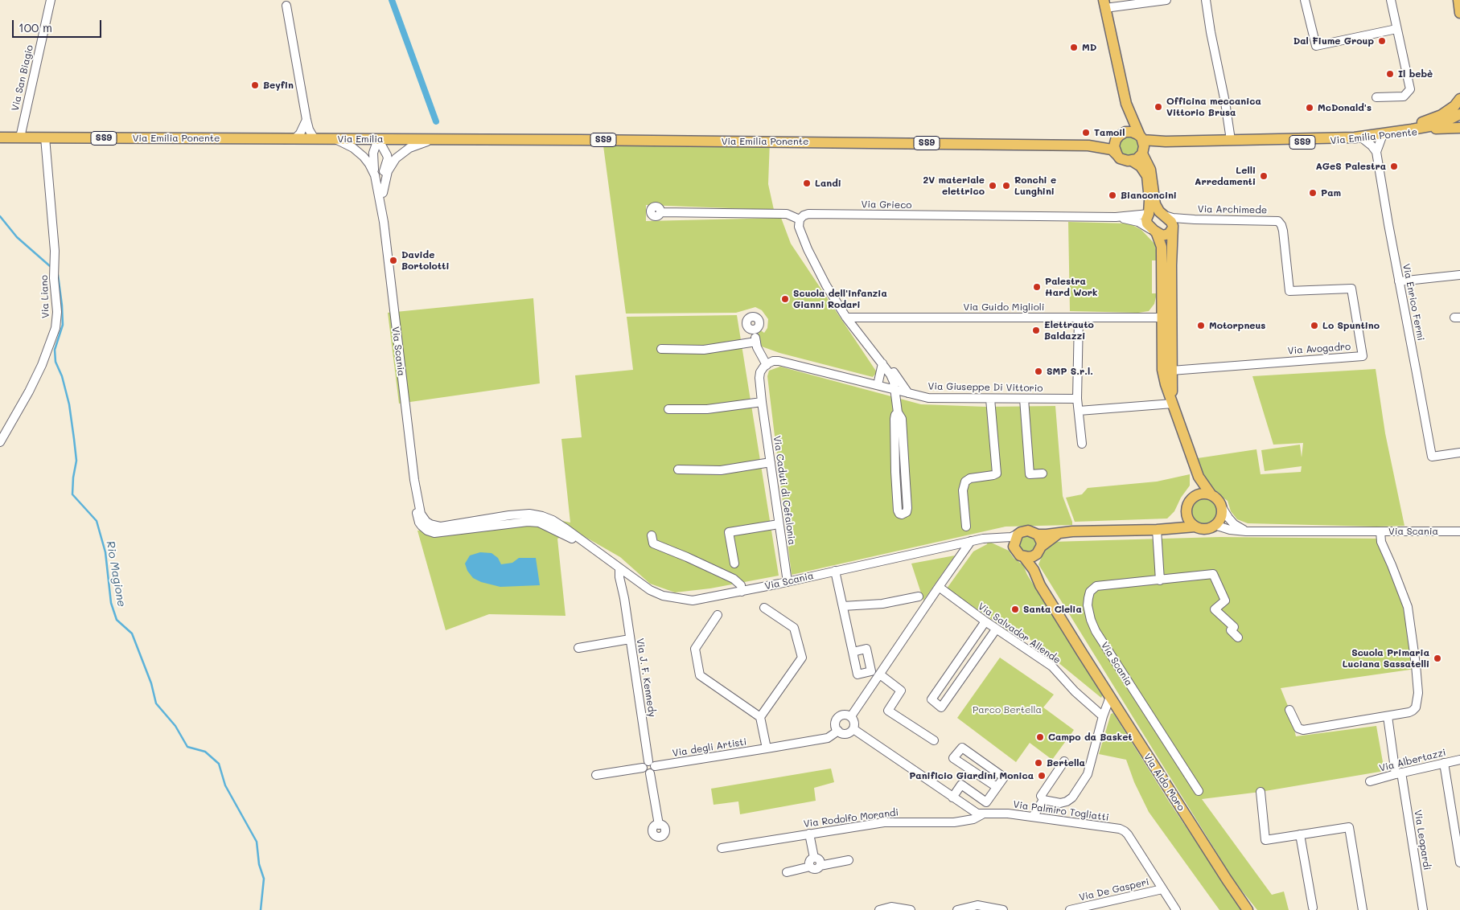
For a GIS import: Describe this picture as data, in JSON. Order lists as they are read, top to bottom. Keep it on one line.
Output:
{"streets":{"main road":["Via Emilia Ponente","SS9","Via Emilia","Via Scania","Via Aldo Moro"],"street":["Via San Biagio","Via Grieco","Via Archimede","Via Liano","Via Enrico Fermi","Via Guido Miglioli","Via Avogadro","Via Giuseppe Di Vittorio","Via Caduti di Cefalonia","Via Salvador Allende","Via J. F. Kennedy","Via degli Artisti","Via Albertazzi","Via Palmiro Togliatti","Via Rodolfo Morandi","Via Leopardi","Via De Gasperi"]},"crossings":[["Via San Biagio","Via Emilia Ponente"],["Via Emilia Ponente","SS9"],["Via Emilia Ponente","Via Emilia"],["Via Emilia Ponente","Via Liano"],["Via Emilia Ponente","Via Scania"],["Via Emilia","Via Scania"],["Via Archimede","Via Avogadro"],["Via Scania","Via Caduti di Cefalonia"],["Via Scania","Via J. F. Kennedy"],["Via Scania","Via Aldo Moro"],["Via Giuseppe Di Vittorio","Via Caduti di Cefalonia"],["Via J. F. Kennedy","Via degli Artisti"],["Via degli Artisti","Via Palmiro Togliatti"],["Via Albertazzi","Via Leopardi"],["Via Palmiro Togliatti","Via Rodolfo Morandi"],["Via Palmiro Togliatti","Via De Gasperi"]],"water":["Rio Magione"],"parks":["Parco Bertella"],"places":["Dal Fiume Group","MD","Il bebè","Beyfin","Officina meccanica Vittorio Brusa","McDonald's","Tamoil","AGeS Palestra","Lelli Arredamenti","Landi","2V materiale elettrico","Ronchi e Lunghini","Pam","Bianconcini","Davide Bortolotti","Palestra Hard Work","Scuola dell'infanzia Gianni Rodari","Motorpneus","Lo Spuntino","Elettrauto Baldazzi","SMP S.r.l.","Santa Clelia","Scuola Primaria Luciana Sassatelli","Campo da Basket","Bertella","Panificio Giardini Monica"],"scale_bar":"100 m"}
